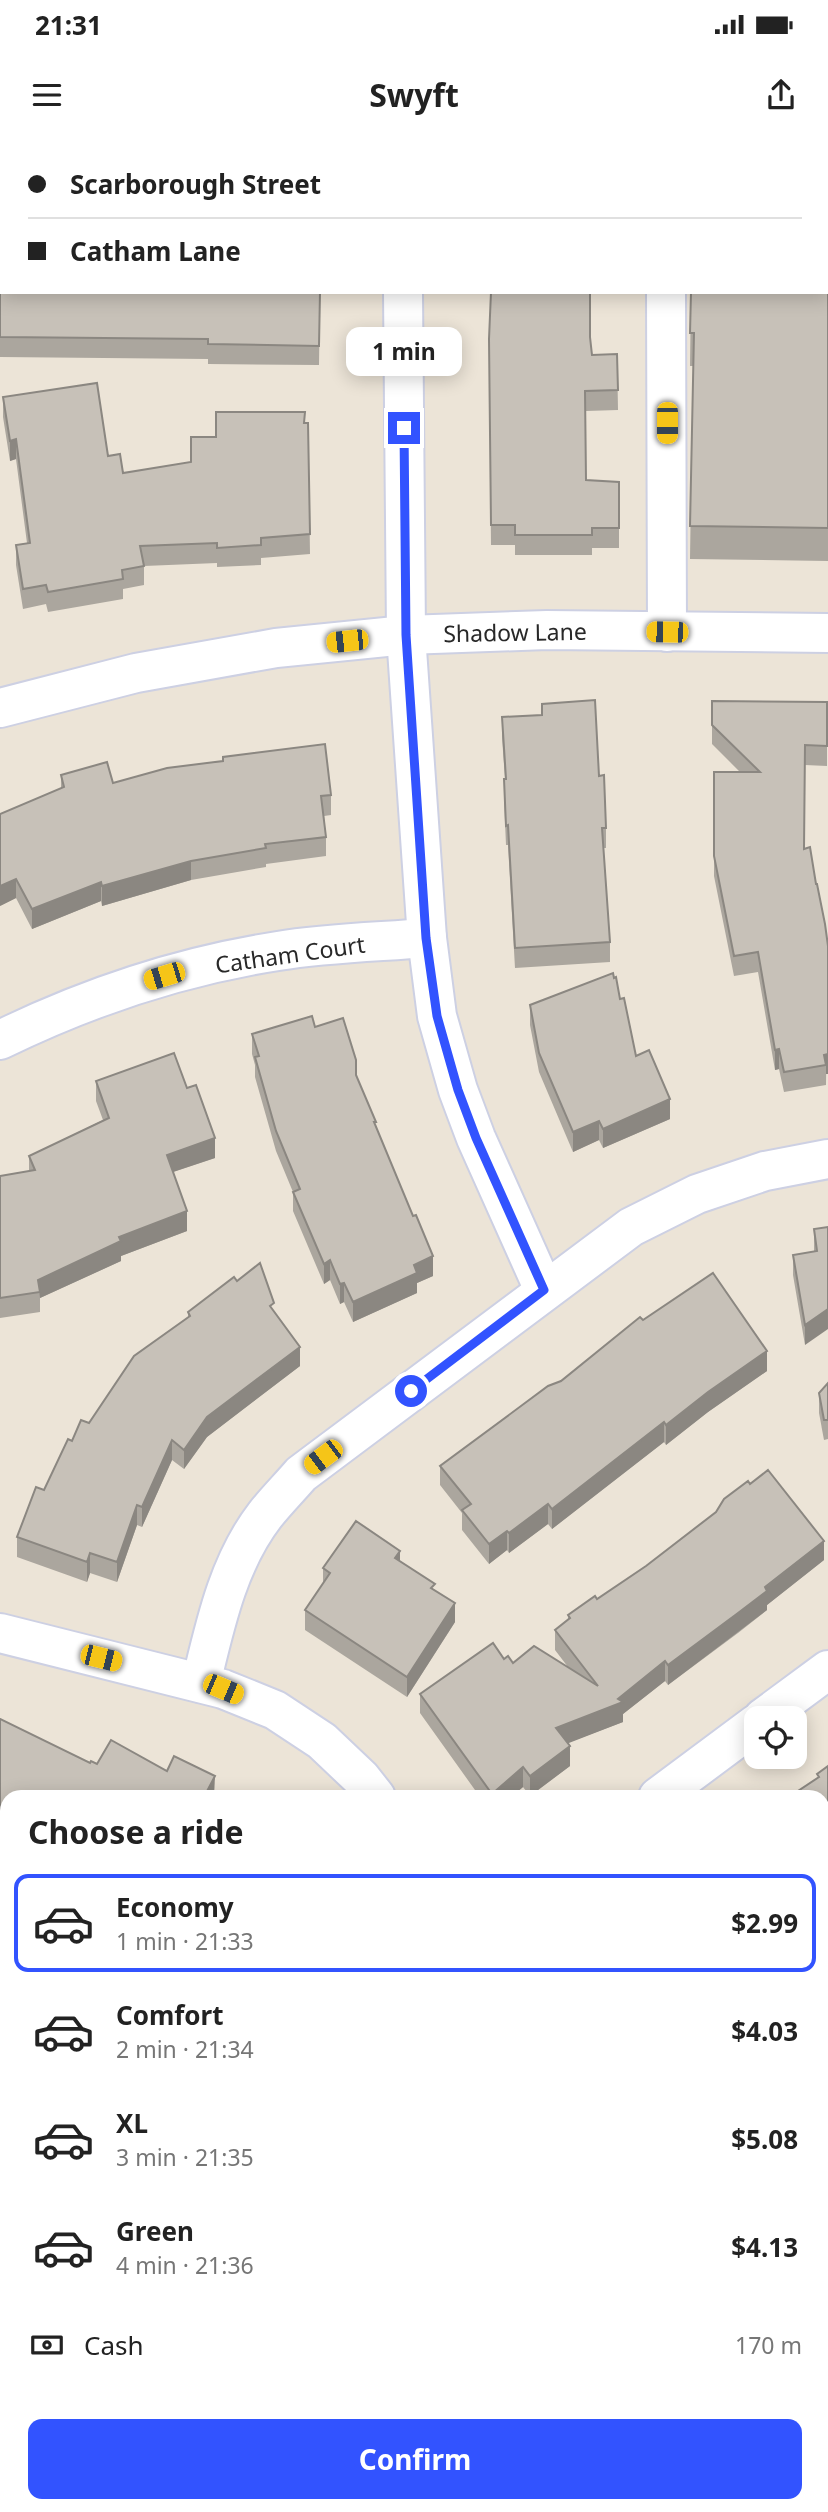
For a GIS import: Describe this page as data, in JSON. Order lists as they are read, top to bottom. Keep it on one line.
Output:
{"streets":{"street":["Shadow Lane","Catham Court"]},"page":{"status":"21:31","header":"Swyft","banner":["Scarborough Street","Catham Lane"],"bubble":"1 min","heading":"Choose a ride","list":[{"name":"Economy","note":"1 min · 21:33","value":"$2.99"},{"name":"Comfort","note":"2 min · 21:34","value":"$4.03"},{"name":"XL","note":"3 min · 21:35","value":"$5.08"},{"name":"Green","note":"4 min · 21:36","value":"$4.13"}],"pay":["Cash","170 m"],"buttons":"Confirm"}}
